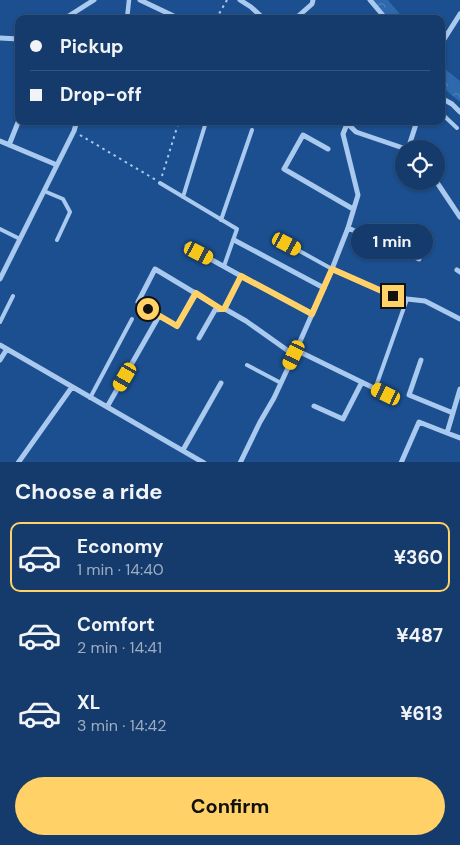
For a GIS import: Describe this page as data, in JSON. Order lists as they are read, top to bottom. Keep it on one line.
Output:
{"page":{"banner":["Pickup","Drop-off"],"bubble":"1 min","heading":"Choose a ride","list":[{"name":"Economy","note":"1 min · 14:40","value":"¥360"},{"name":"Comfort","note":"2 min · 14:41","value":"¥487"},{"name":"XL","note":"3 min · 14:42","value":"¥613"}],"buttons":"Confirm"}}
